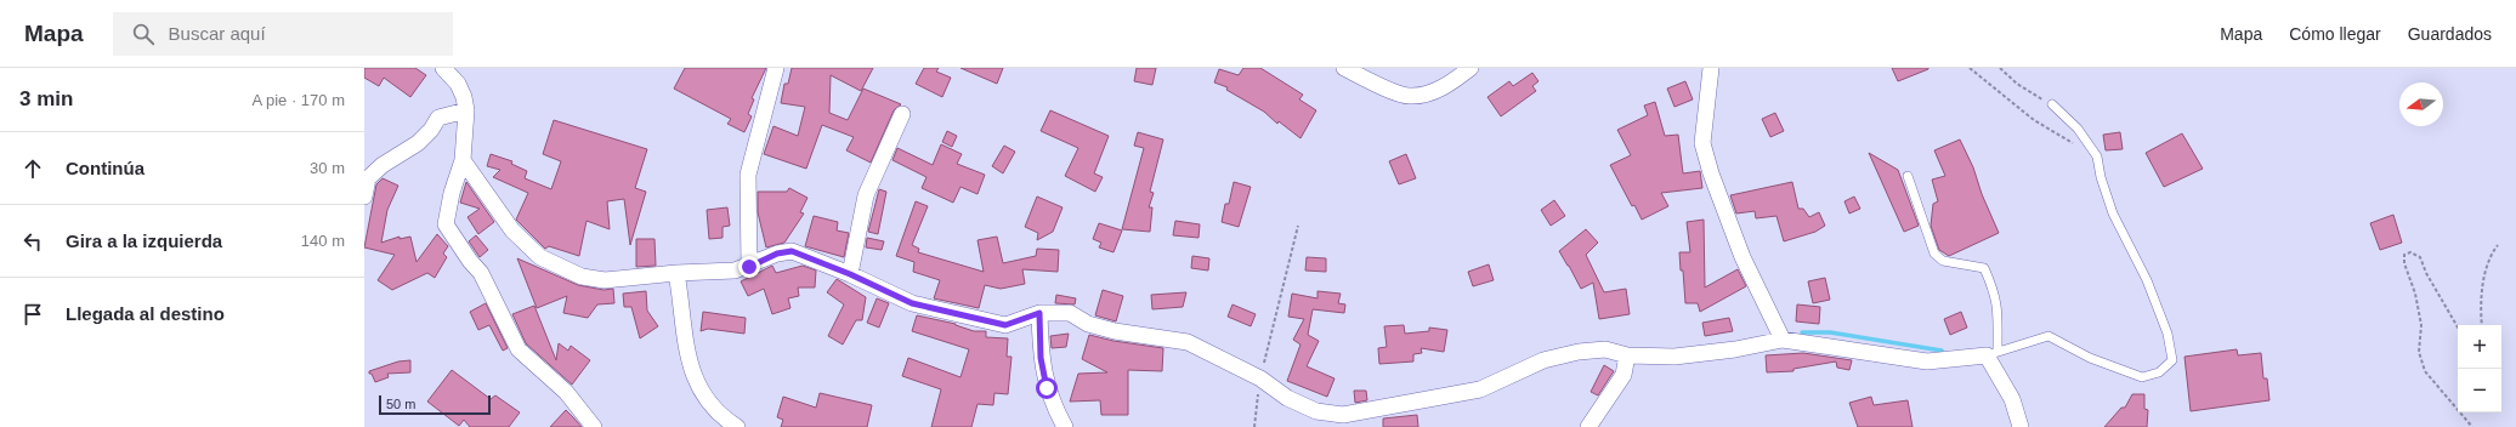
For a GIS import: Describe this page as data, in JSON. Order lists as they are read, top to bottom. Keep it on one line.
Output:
{"scale_bar":"50 m","north":"left","page":{"header":"Mapa","search":"Buscar aquí","nav":["Mapa","Cómo llegar","Guardados"],"heading":["3 min","A pie · 170 m"],"list":[["Continúa","30 m"],["Gira a la izquierda","140 m"],"Llegada al destino"],"map_buttons":["+","−"],"scale":"50 m"}}
